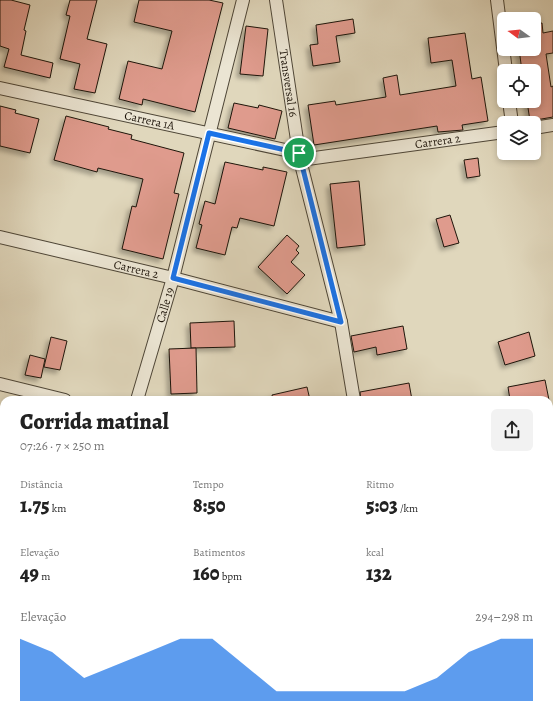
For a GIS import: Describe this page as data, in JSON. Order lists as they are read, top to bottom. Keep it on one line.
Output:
{"streets":{"street":["Transversal 16","Carrera 1A","Carrera 2","Calle 19"]},"crossings":[["Transversal 16","Carrera 1A"],["Transversal 16","Carrera 2"],["Carrera 1A","Carrera 2"],["Carrera 1A","Calle 19"],["Carrera 2","Calle 19"]],"north":"left","page":{"heading":["Corrida matinal","07:26 · 7 × 250 m"],"stats":[["Distância","1.75 km"],["Tempo","8:50"],["Ritmo","5:03 /km"],["Elevação","49 m"],["Batimentos","160 bpm"],["kcal","132"]],"chart":["Elevação","294–298 m"]}}
